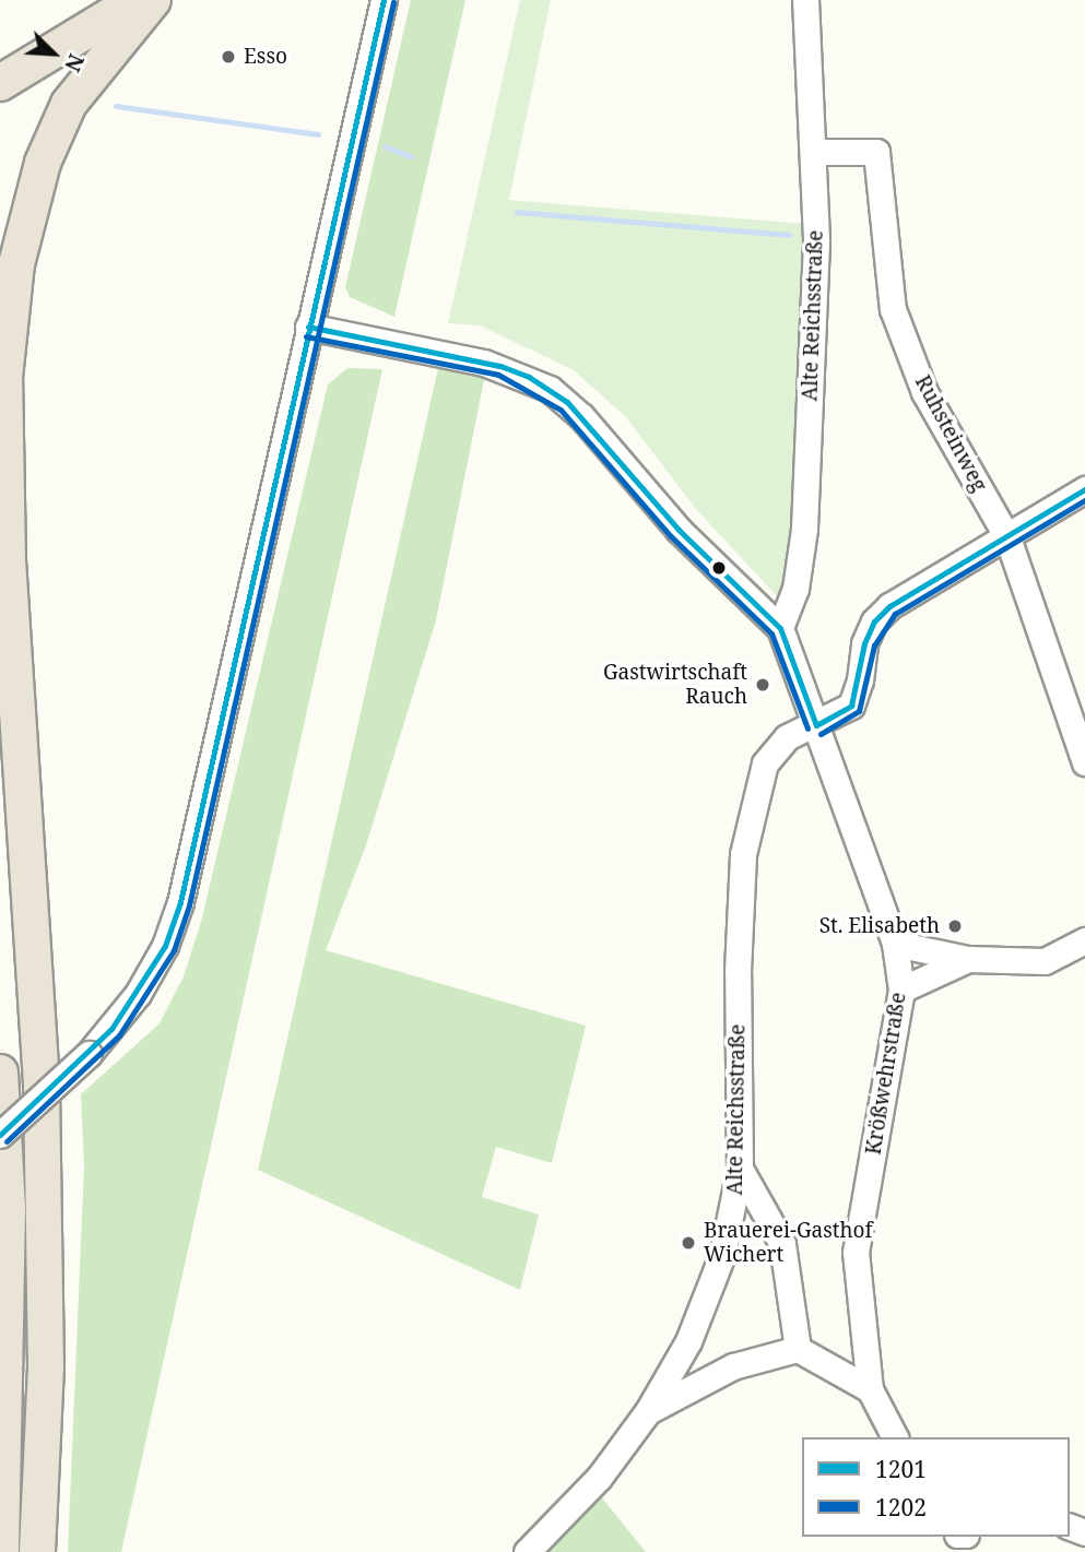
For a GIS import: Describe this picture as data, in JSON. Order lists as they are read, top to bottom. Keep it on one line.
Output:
{"streets":{"street":["Alte Reichsstraße","Ruhsteinweg","Krößwehrstraße"]},"crossings":[["Alte Reichsstraße","Ruhsteinweg"],["Alte Reichsstraße","Krößwehrstraße"]],"places":["Esso","Gastwirtschaft Rauch","St. Elisabeth","Brauerei-Gasthof Wichert"],"lines":["transit line 1201","transit line 1202"],"legend":["1201","1202"],"north":"bottom right"}
